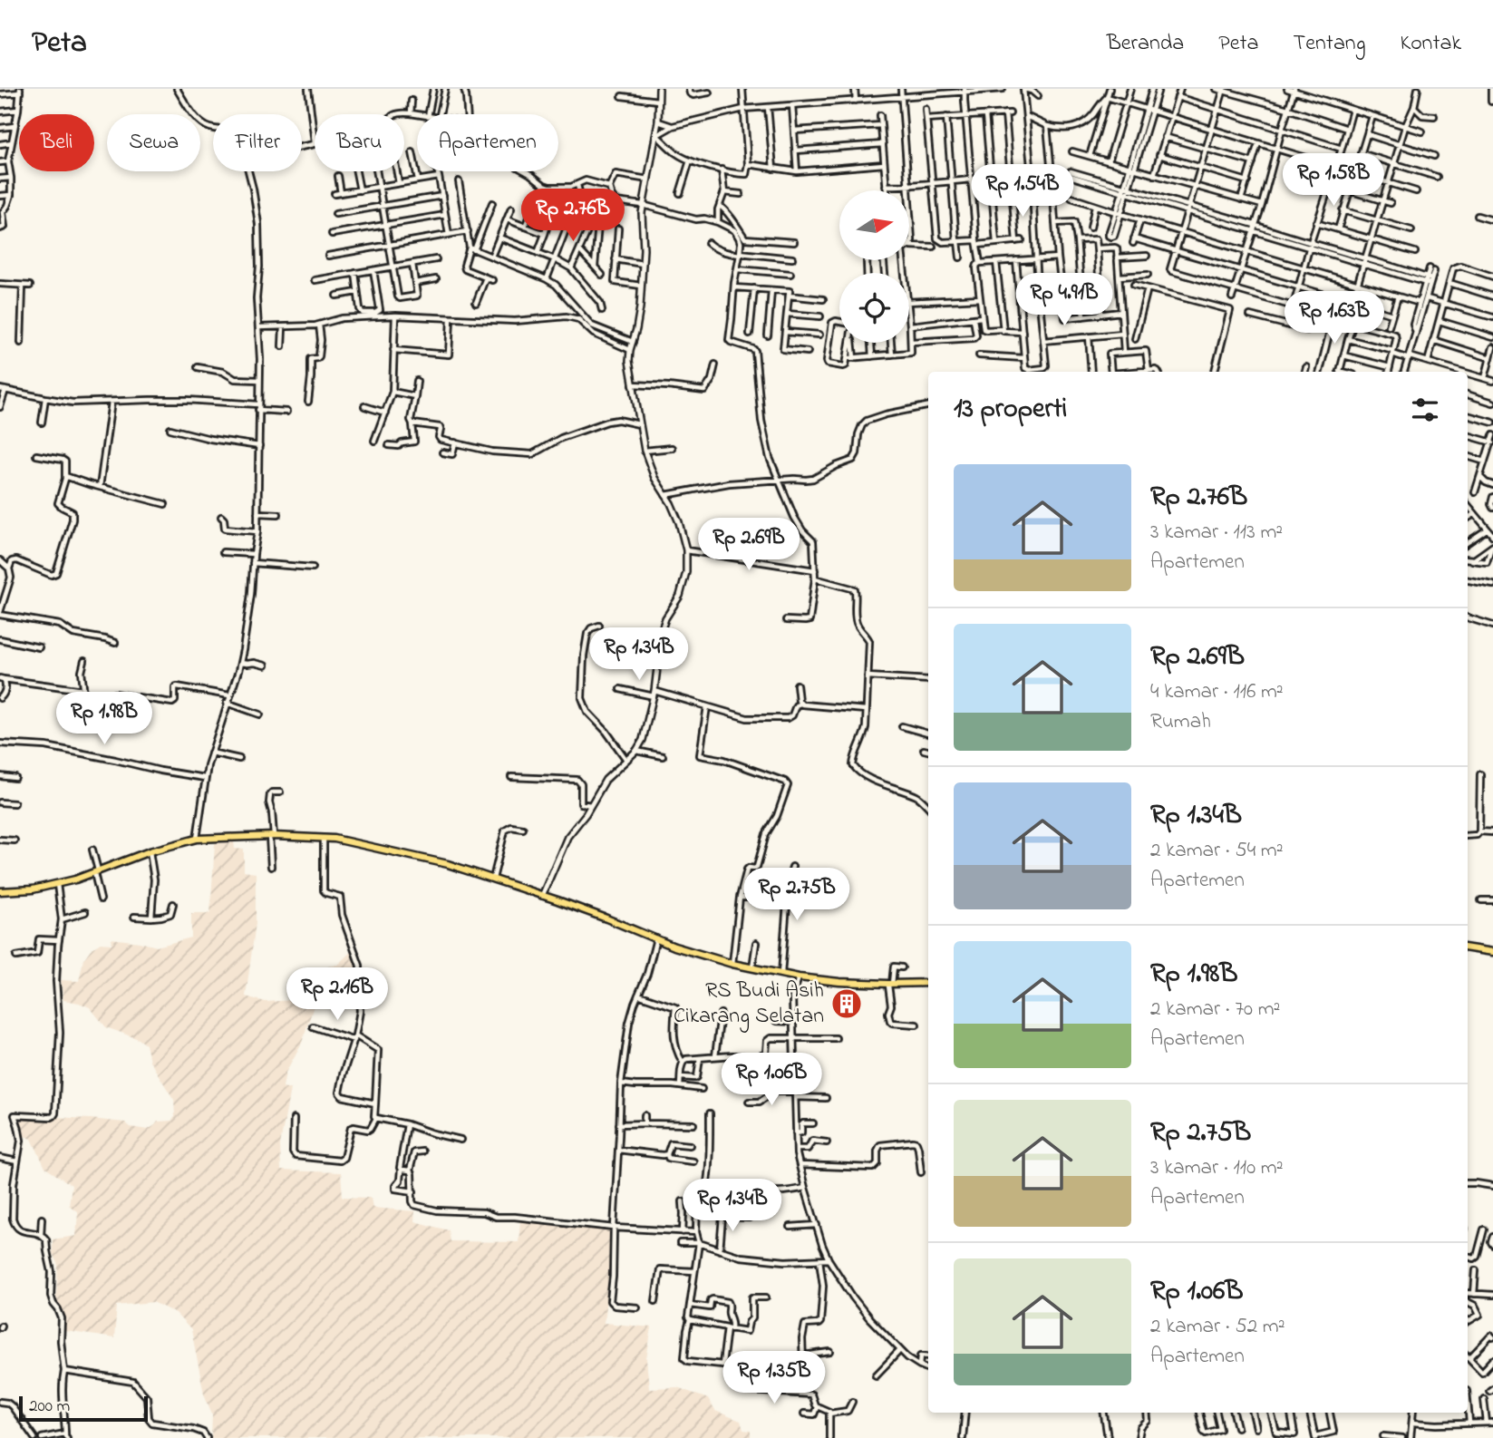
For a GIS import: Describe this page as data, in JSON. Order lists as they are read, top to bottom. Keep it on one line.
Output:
{"places":{"building":["RS Budi Asih Cikarang Selatan"]},"scale_bar":"200 m","north":"right","page":{"header":"Peta","nav":["Beranda","Peta","Tentang","Kontak"],"chip":["Beli","Sewa","Filter","Baru","Apartemen"],"price":["Rp 1.58B","Rp 1.54B","Rp 2.76B","Rp 4.91B","Rp 1.63B","Rp 2.69B","Rp 1.34B","Rp 1.98B","Rp 2.75B","Rp 2.16B","Rp 1.06B","Rp 1.34B","Rp 1.35B"],"heading":"13 properti","list":[{"name":"Rp 2.76B","note":"3 kamar · 113 m² · Apartemen"},{"name":"Rp 2.69B","note":"4 kamar · 116 m² · Rumah"},{"name":"Rp 1.34B","note":"2 kamar · 54 m² · Apartemen"},{"name":"Rp 1.98B","note":"2 kamar · 70 m² · Apartemen"},{"name":"Rp 2.75B","note":"3 kamar · 110 m² · Apartemen"},{"name":"Rp 1.06B","note":"2 kamar · 52 m² · Apartemen"}],"scale":"200 m"}}
